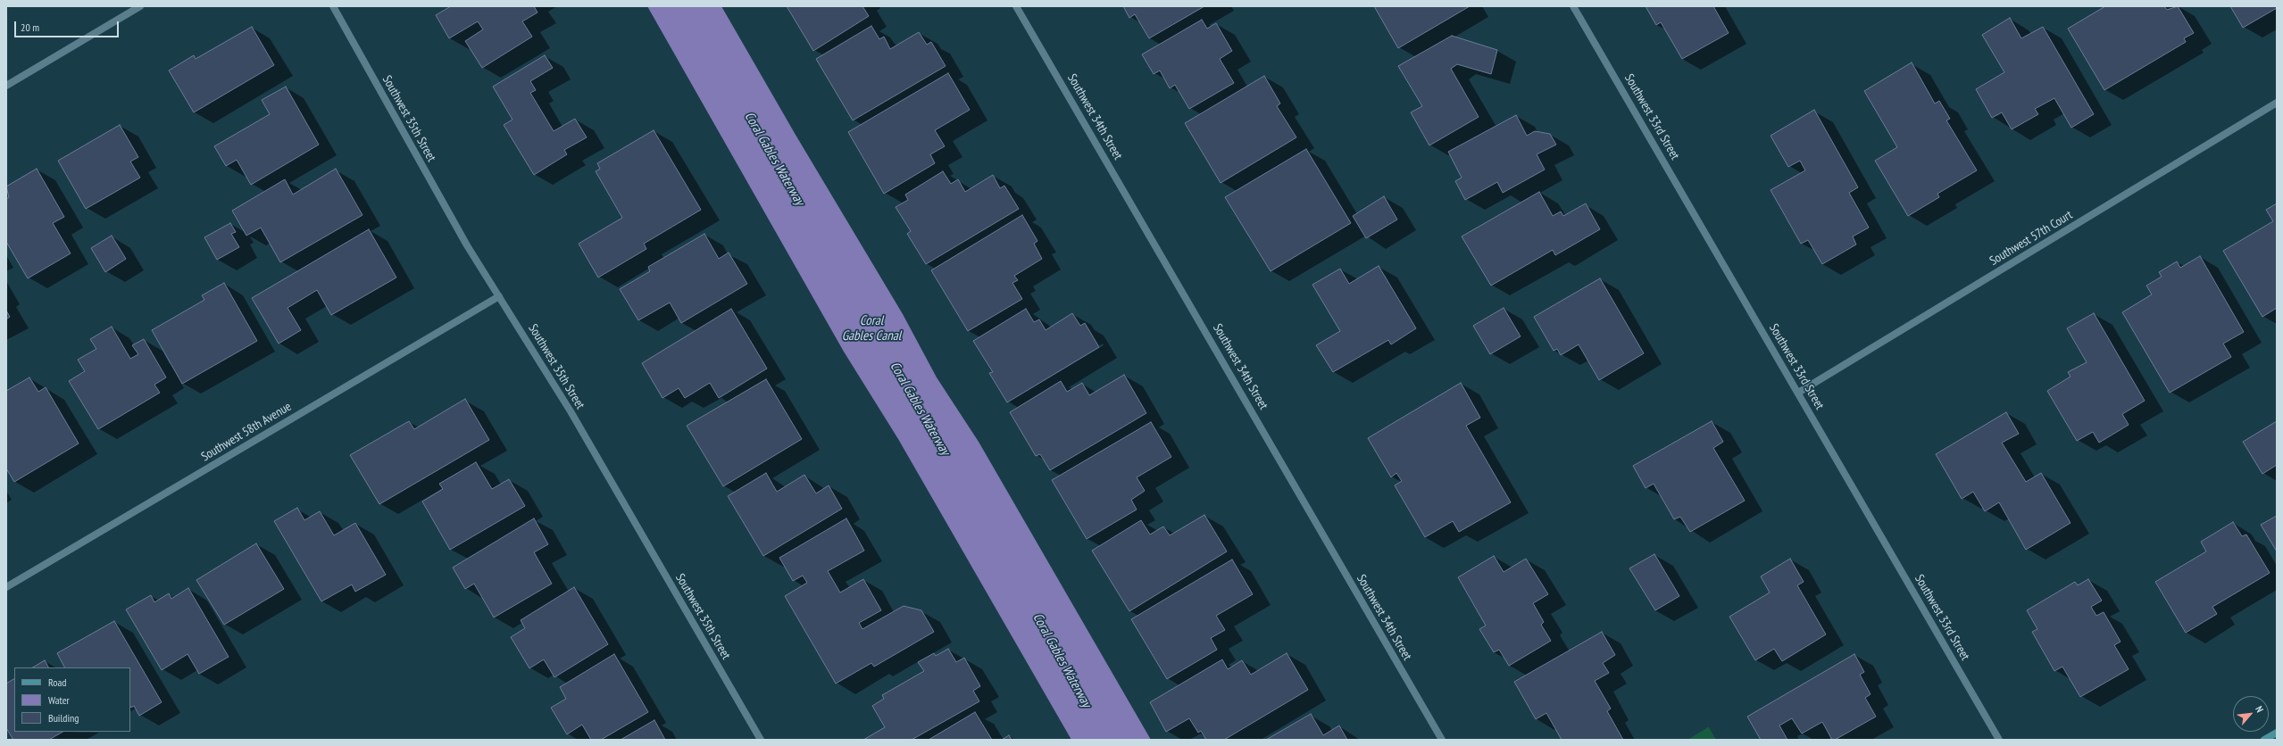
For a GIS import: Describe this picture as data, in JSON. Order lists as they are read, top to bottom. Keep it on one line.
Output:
{"streets":{"street":["Southwest 34th Street","Southwest 33rd Street","Southwest 35th Street","Southwest 57th Court","Southwest 58th Avenue"]},"crossings":[["Southwest 33rd Street","Southwest 57th Court"],["Southwest 35th Street","Southwest 58th Avenue"]],"water":["Coral Gables Waterway","Coral Gables Canal"],"legend":["Road","Water","Building"],"scale_bar":"20 m","north":"top right"}
